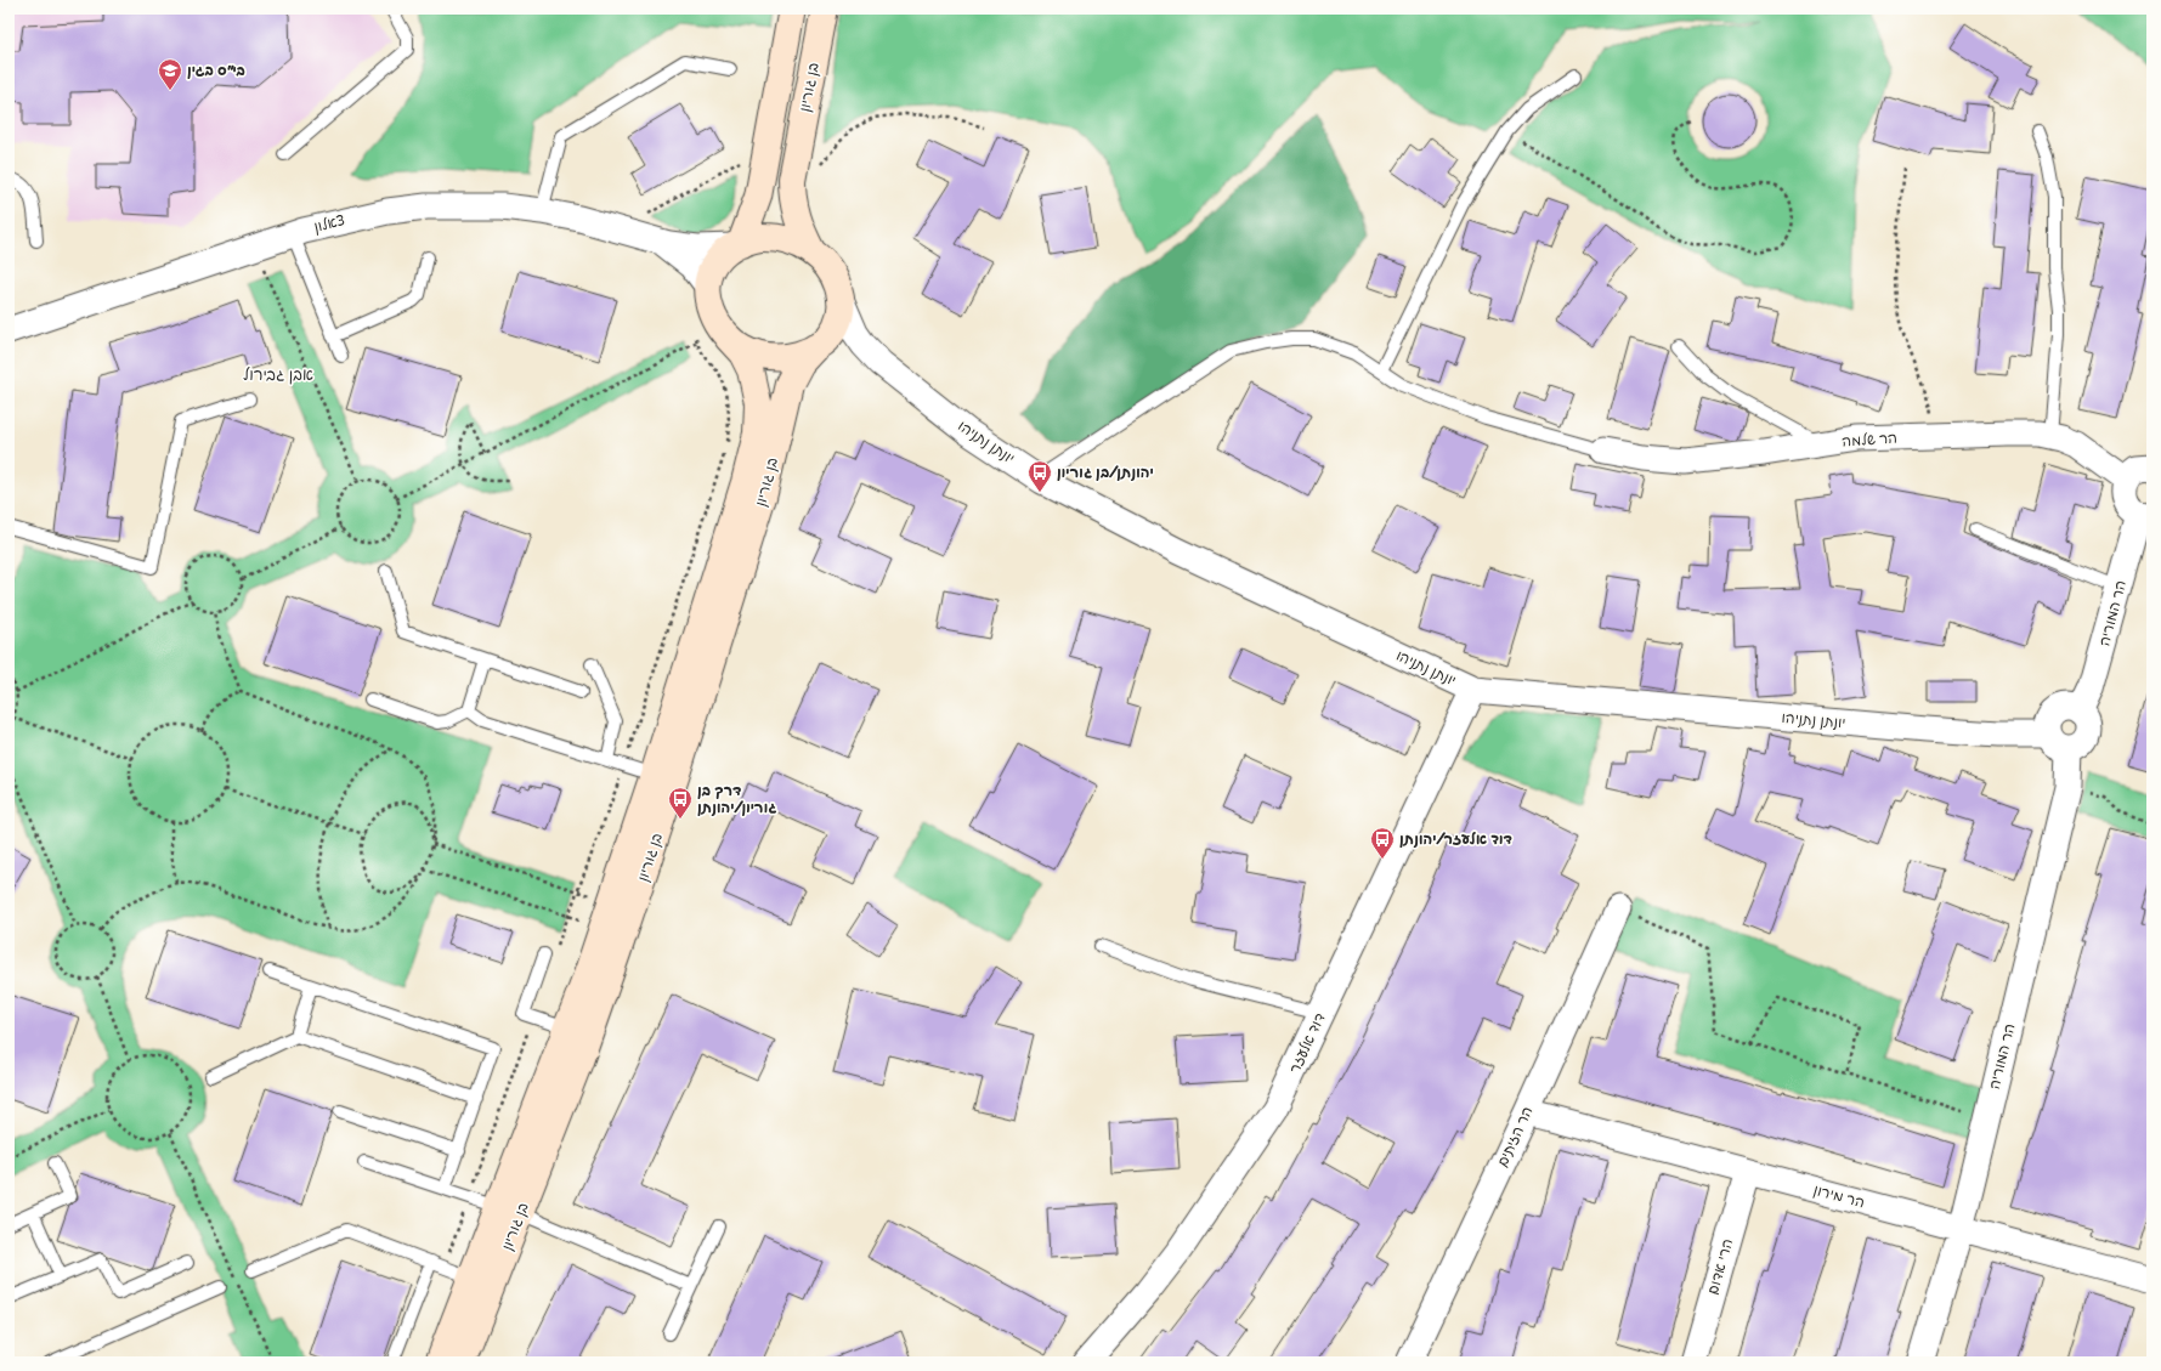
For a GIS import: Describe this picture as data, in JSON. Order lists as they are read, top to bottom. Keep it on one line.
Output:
{"streets":{"street":["בן גוריון","צאלון","הר שלמה","יונתן נתניהו","הר המוריה","דוד אלעזר","הר הזיתים","הר מירון","הרי אדום"]},"crossings":[["בן גוריון","צאלון"],["בן גוריון","יונתן נתניהו"],["צאלון","יונתן נתניהו"],["יונתן נתניהו","הר המוריה"],["יונתן נתניהו","דוד אלעזר"],["הר המוריה","הר מירון"],["הר הזיתים","הר מירון"],["הר מירון","הרי אדום"]],"districts":["אבן גבירול"],"places":{"school or university":["בי\"ס בגין"],"bus stop":["יהונתן/בן גוריון","דרך בן גוריון/יהונתן","דוד אלעזר/יהונתן"]}}
